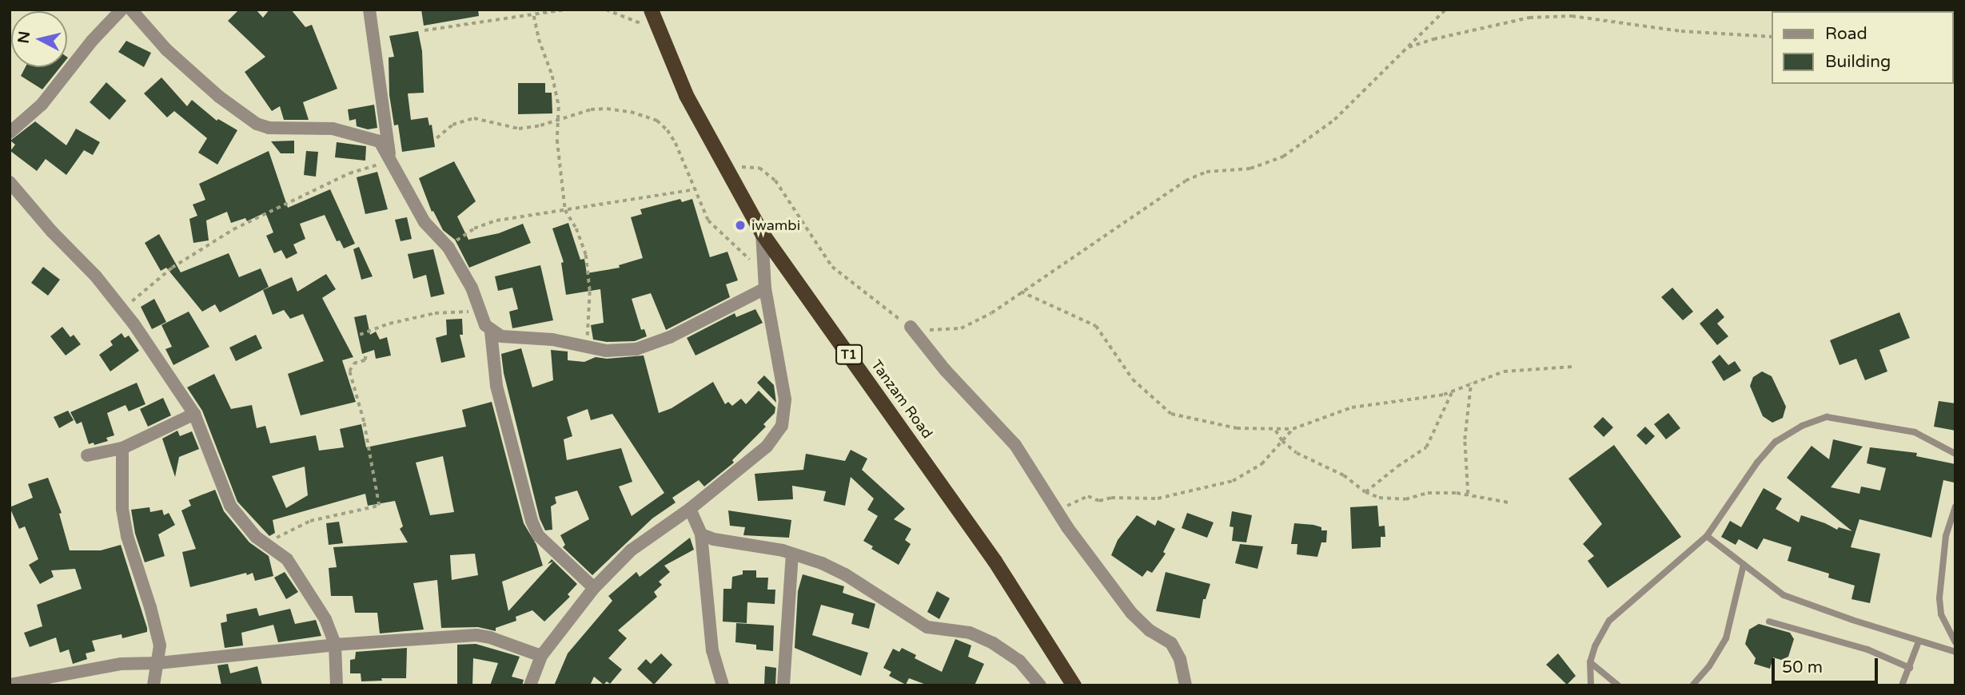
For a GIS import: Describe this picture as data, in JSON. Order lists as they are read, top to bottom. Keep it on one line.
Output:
{"streets":{"highway":["T1","Tanzam Road"]},"places":["iwambi"],"legend":["Road","Building"],"scale_bar":"50 m","north":"left"}
